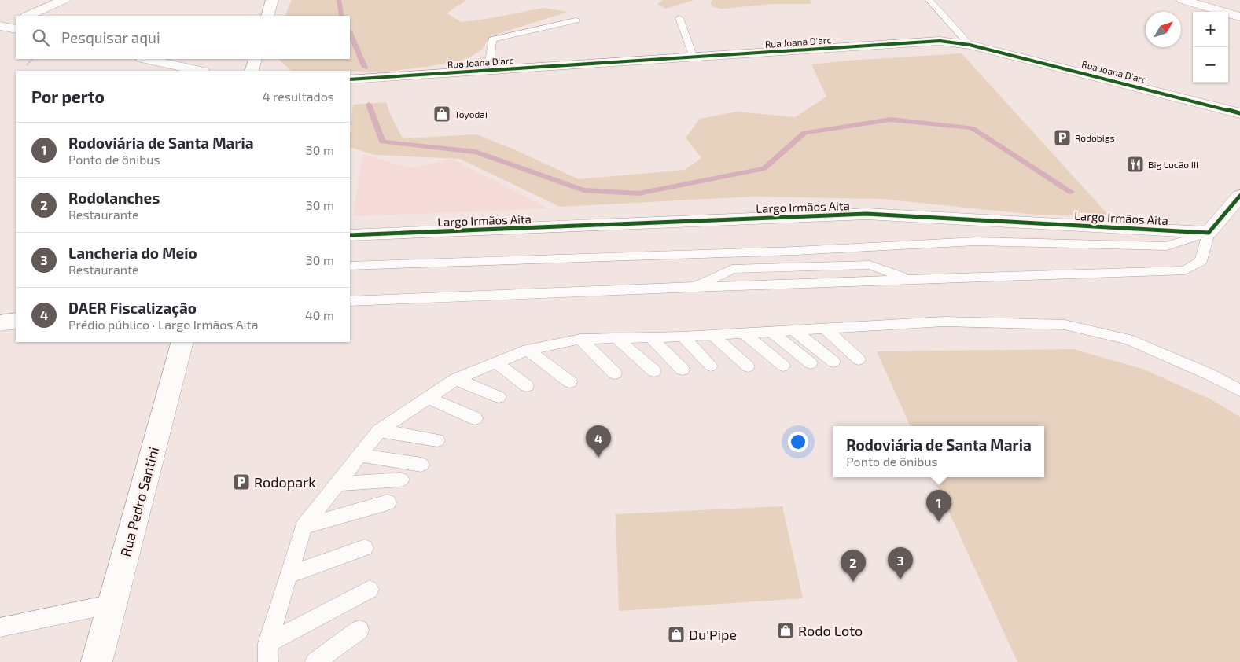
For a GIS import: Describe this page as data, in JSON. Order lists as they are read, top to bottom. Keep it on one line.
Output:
{"streets":{"street":["Rua Joana D'arc","Largo Irmãos Aita","Rua Pedro Santini"]},"places":{"shop":["Toyodai","Rodo Loto","Du'Pipe"],"parking":["Rodobigs","Rodopark"],"restaurant":["Big Lucão III"]},"north":"top right","page":{"map_buttons":["+","−"],"search":"Pesquisar aqui","heading":["Por perto","4 resultados"],"list":[{"mark":"1","name":"Rodoviária de Santa Maria","note":"Ponto de ônibus","value":"30 m"},{"mark":"2","name":"Rodolanches","note":"Restaurante","value":"30 m"},{"mark":"3","name":"Lancheria do Meio","note":"Restaurante","value":"30 m"},{"mark":"4","name":"DAER Fiscalização","note":"Prédio público · Largo Irmãos Aita","value":"40 m"}],"pins":["4","1","3","2"],"popup":["Rodoviária de Santa Maria","Ponto de ônibus"]}}
